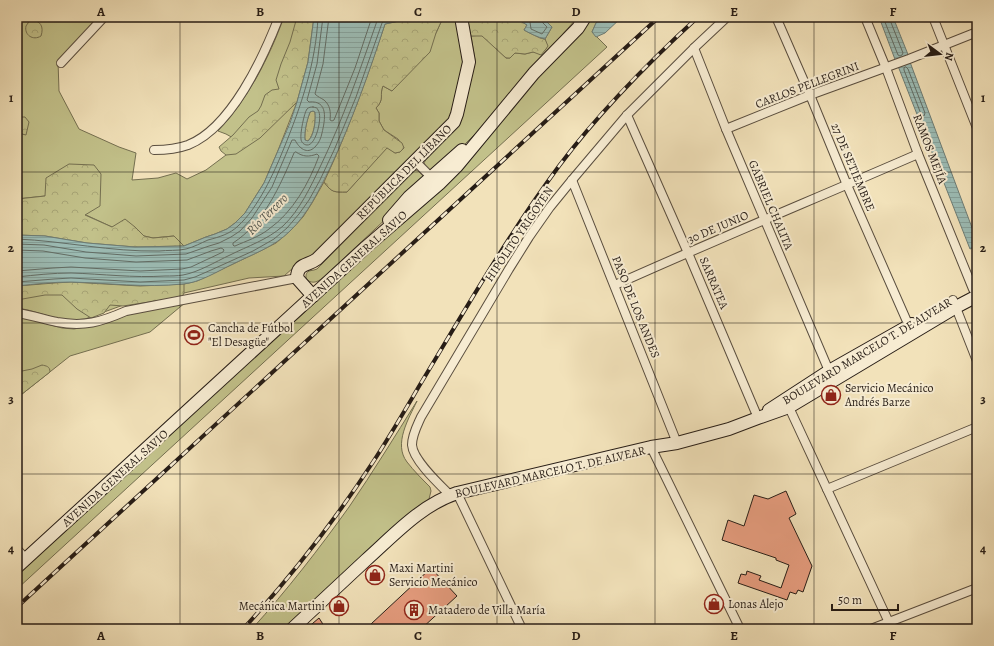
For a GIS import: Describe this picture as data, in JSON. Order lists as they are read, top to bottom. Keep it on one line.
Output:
{"streets":{"main road":["REPÚBLICA DEL LÍBANO","AVENIDA GENERAL SAVIO","BOULEVARD MARCELO T. DE ALVEAR"],"street":["CARLOS PELLEGRINI","RAMOS MEJÍA","27 DE SETIEMBRE","GABRIEL CHALITA","30 DE JUNIO","HIPÓLITO YRIGOYEN","SARRATEA","PASO DE LOS ANDES"]},"crossings":[["CARLOS PELLEGRINI","RAMOS MEJÍA"],["CARLOS PELLEGRINI","27 DE SETIEMBRE"],["CARLOS PELLEGRINI","GABRIEL CHALITA"],["RAMOS MEJÍA","30 DE JUNIO"],["RAMOS MEJÍA","BOULEVARD MARCELO T. DE ALVEAR"],["27 DE SETIEMBRE","30 DE JUNIO"],["27 DE SETIEMBRE","BOULEVARD MARCELO T. DE ALVEAR"],["GABRIEL CHALITA","30 DE JUNIO"],["GABRIEL CHALITA","HIPÓLITO YRIGOYEN"],["GABRIEL CHALITA","BOULEVARD MARCELO T. DE ALVEAR"],["30 DE JUNIO","SARRATEA"],["30 DE JUNIO","PASO DE LOS ANDES"],["HIPÓLITO YRIGOYEN","SARRATEA"],["HIPÓLITO YRIGOYEN","PASO DE LOS ANDES"],["HIPÓLITO YRIGOYEN","BOULEVARD MARCELO T. DE ALVEAR"],["SARRATEA","BOULEVARD MARCELO T. DE ALVEAR"],["PASO DE LOS ANDES","BOULEVARD MARCELO T. DE ALVEAR"]],"water":["Río Tercero"],"places":{"sports":["Cancha de Fútbol \"El Desagüe\""],"shop":["Servicio Mecánico Andrés Barze","Maxi Martini Servicio Mecánico","Lonas Alejo","Mecánica Martini"],"building":["Matadero de Villa María"]},"scale_bar":"50 m","north":"right","grid":{"columns":["A","B","C","D","E","F"],"rows":["1","2","3","4"]}}
